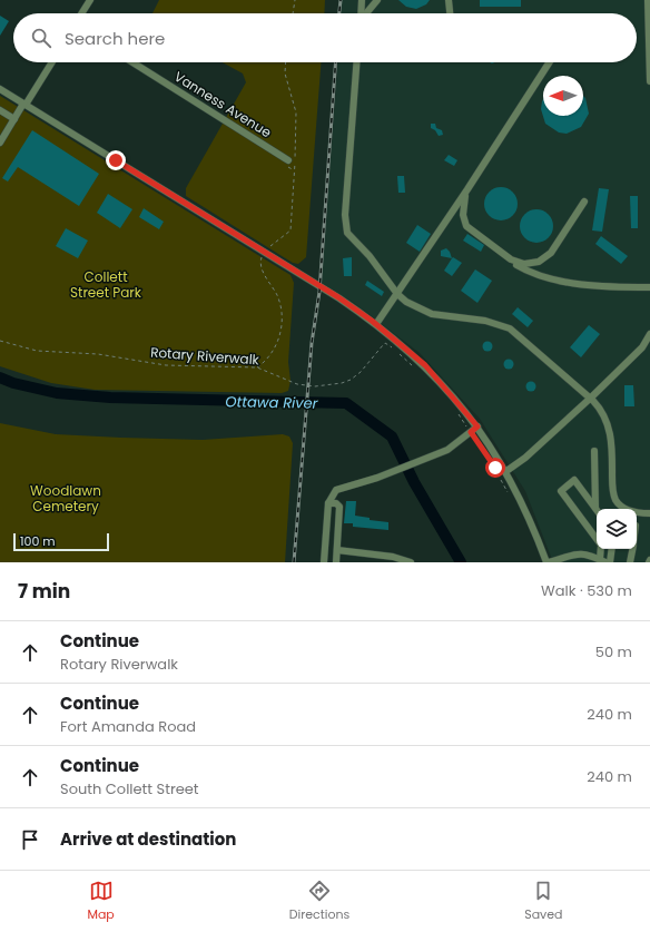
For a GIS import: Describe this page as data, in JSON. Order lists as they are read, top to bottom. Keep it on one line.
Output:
{"streets":{"street":["Vanness Avenue"],"path":["Rotary Riverwalk"]},"water":["Ottawa River"],"parks":["Collett Street Park","Woodlawn Cemetery"],"scale_bar":"100 m","north":"left","page":{"search":"Search here","scale":"100 m","heading":["7 min","Walk · 530 m"],"list":[["Continue","Rotary Riverwalk","50 m"],["Continue","Fort Amanda Road","240 m"],["Continue","South Collett Street","240 m"],"Arrive at destination"],"nav":["Map","Directions","Saved"]}}
